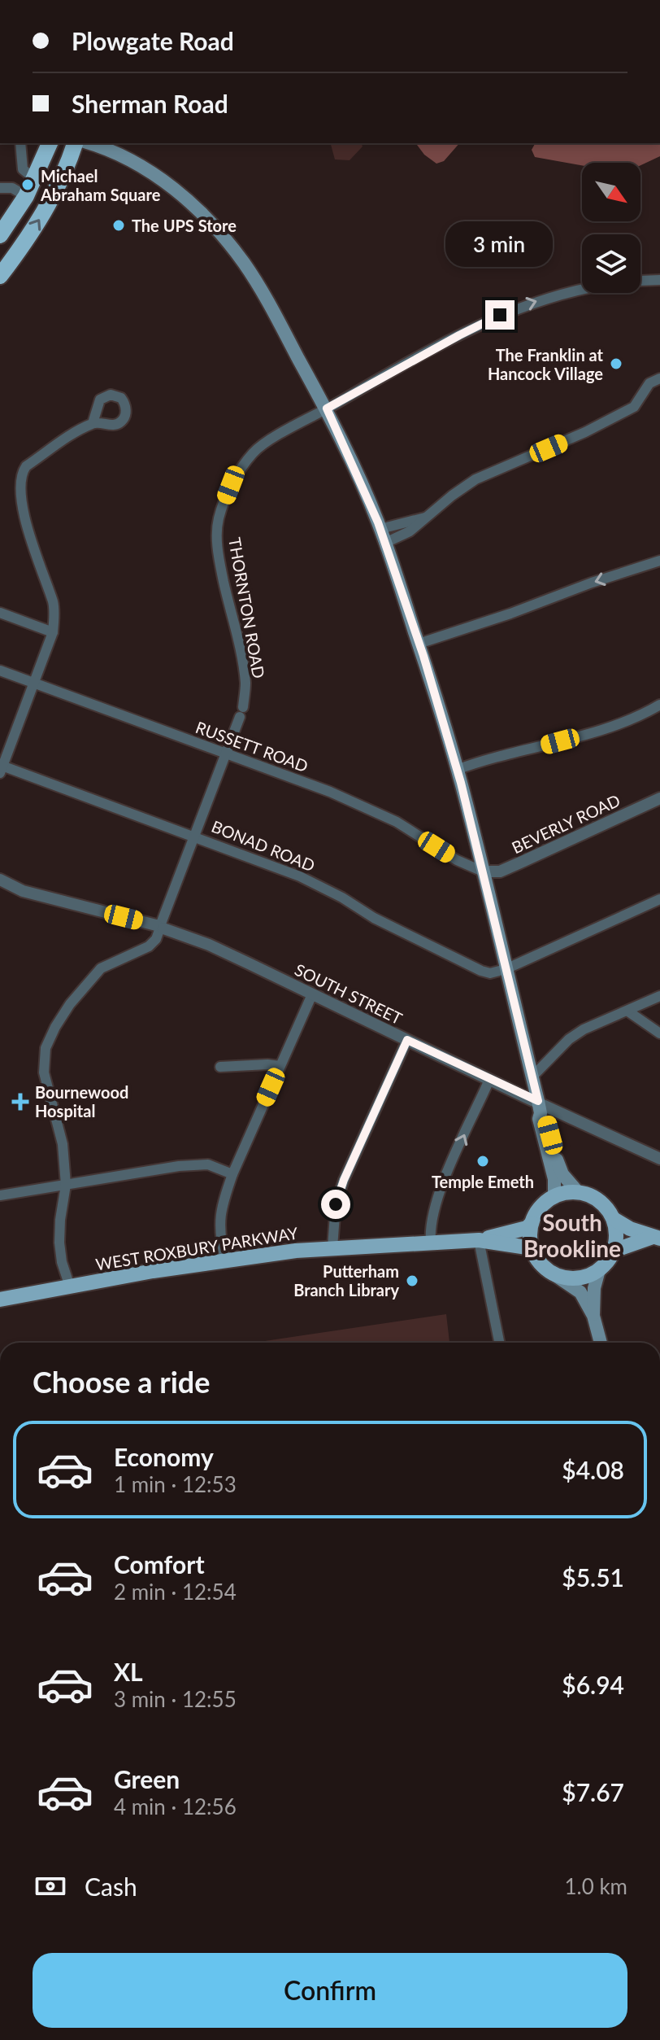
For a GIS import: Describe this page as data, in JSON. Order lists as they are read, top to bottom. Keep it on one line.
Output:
{"streets":{"main road":["WEST ROXBURY PARKWAY"],"street":["THORNTON ROAD","RUSSETT ROAD","BEVERLY ROAD","BONAD ROAD","SOUTH STREET"]},"crossings":[["THORNTON ROAD","RUSSETT ROAD"],["THORNTON ROAD","BONAD ROAD"],["THORNTON ROAD","SOUTH STREET"],["RUSSETT ROAD","BEVERLY ROAD"]],"one_way":["THORNTON ROAD"],"districts":["South Brookline"],"places":{"other":["Michael Abraham Square","The UPS Store","The Franklin at Hancock Village","Temple Emeth","Putterham Branch Library"],"health":["Bournewood Hospital"]},"north":"bottom right","page":{"banner":["Plowgate Road","Sherman Road"],"bubble":"3 min","heading":"Choose a ride","list":[{"name":"Economy","note":"1 min · 12:53","value":"$4.08"},{"name":"Comfort","note":"2 min · 12:54","value":"$5.51"},{"name":"XL","note":"3 min · 12:55","value":"$6.94"},{"name":"Green","note":"4 min · 12:56","value":"$7.67"}],"pay":["Cash","1.0 km"],"buttons":"Confirm"}}
